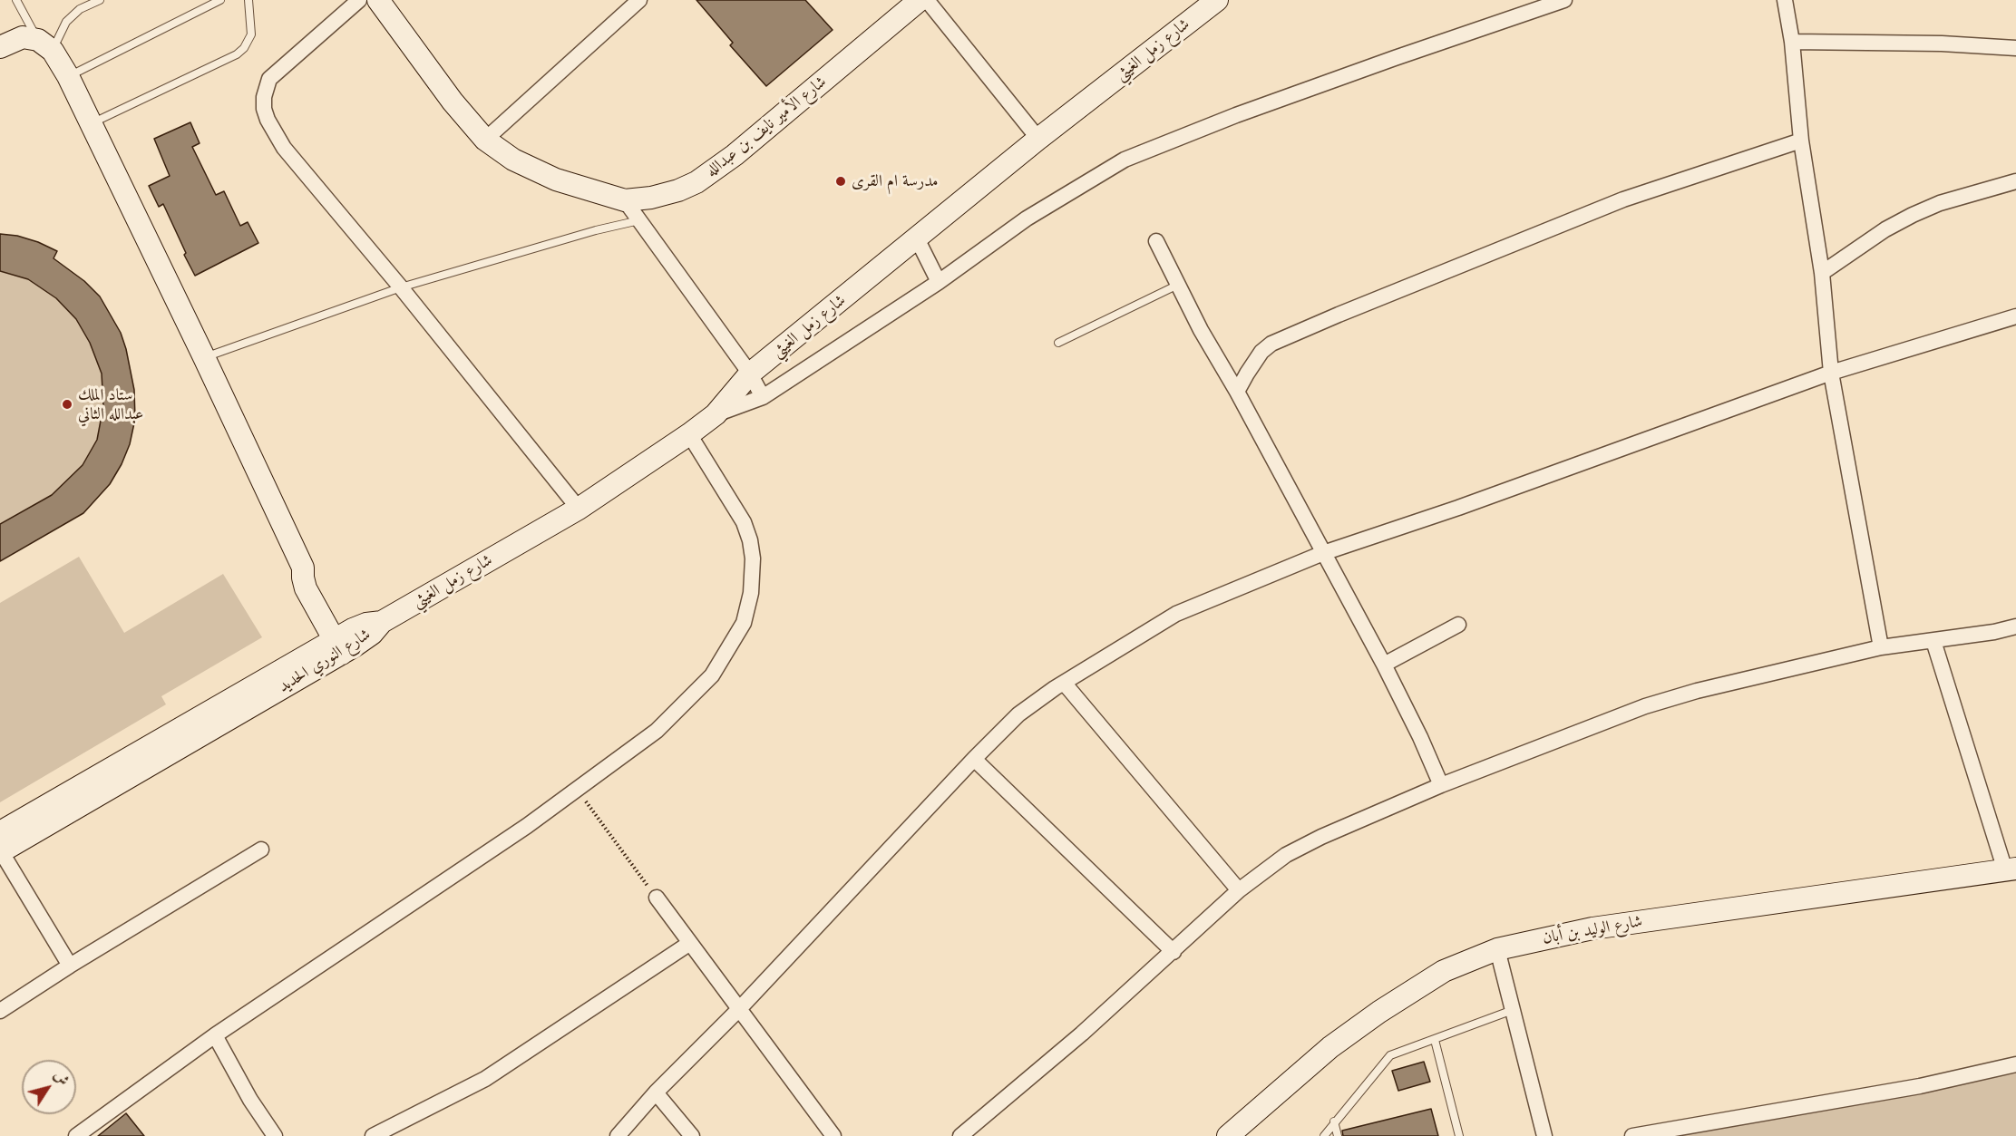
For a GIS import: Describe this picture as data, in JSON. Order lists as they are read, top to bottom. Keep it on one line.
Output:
{"streets":{"street":["شارع زمل الغيثي","شارع الأمير نايف بن عبدالله","شارع النوري الحديد","شارع الوليد بن أبان"]},"crossings":[["شارع زمل الغيثي","شارع النوري الحديد"]],"places":["مدرسة ام القرى","ستاد الملك عبدالله الثاني"],"north":"top right"}
